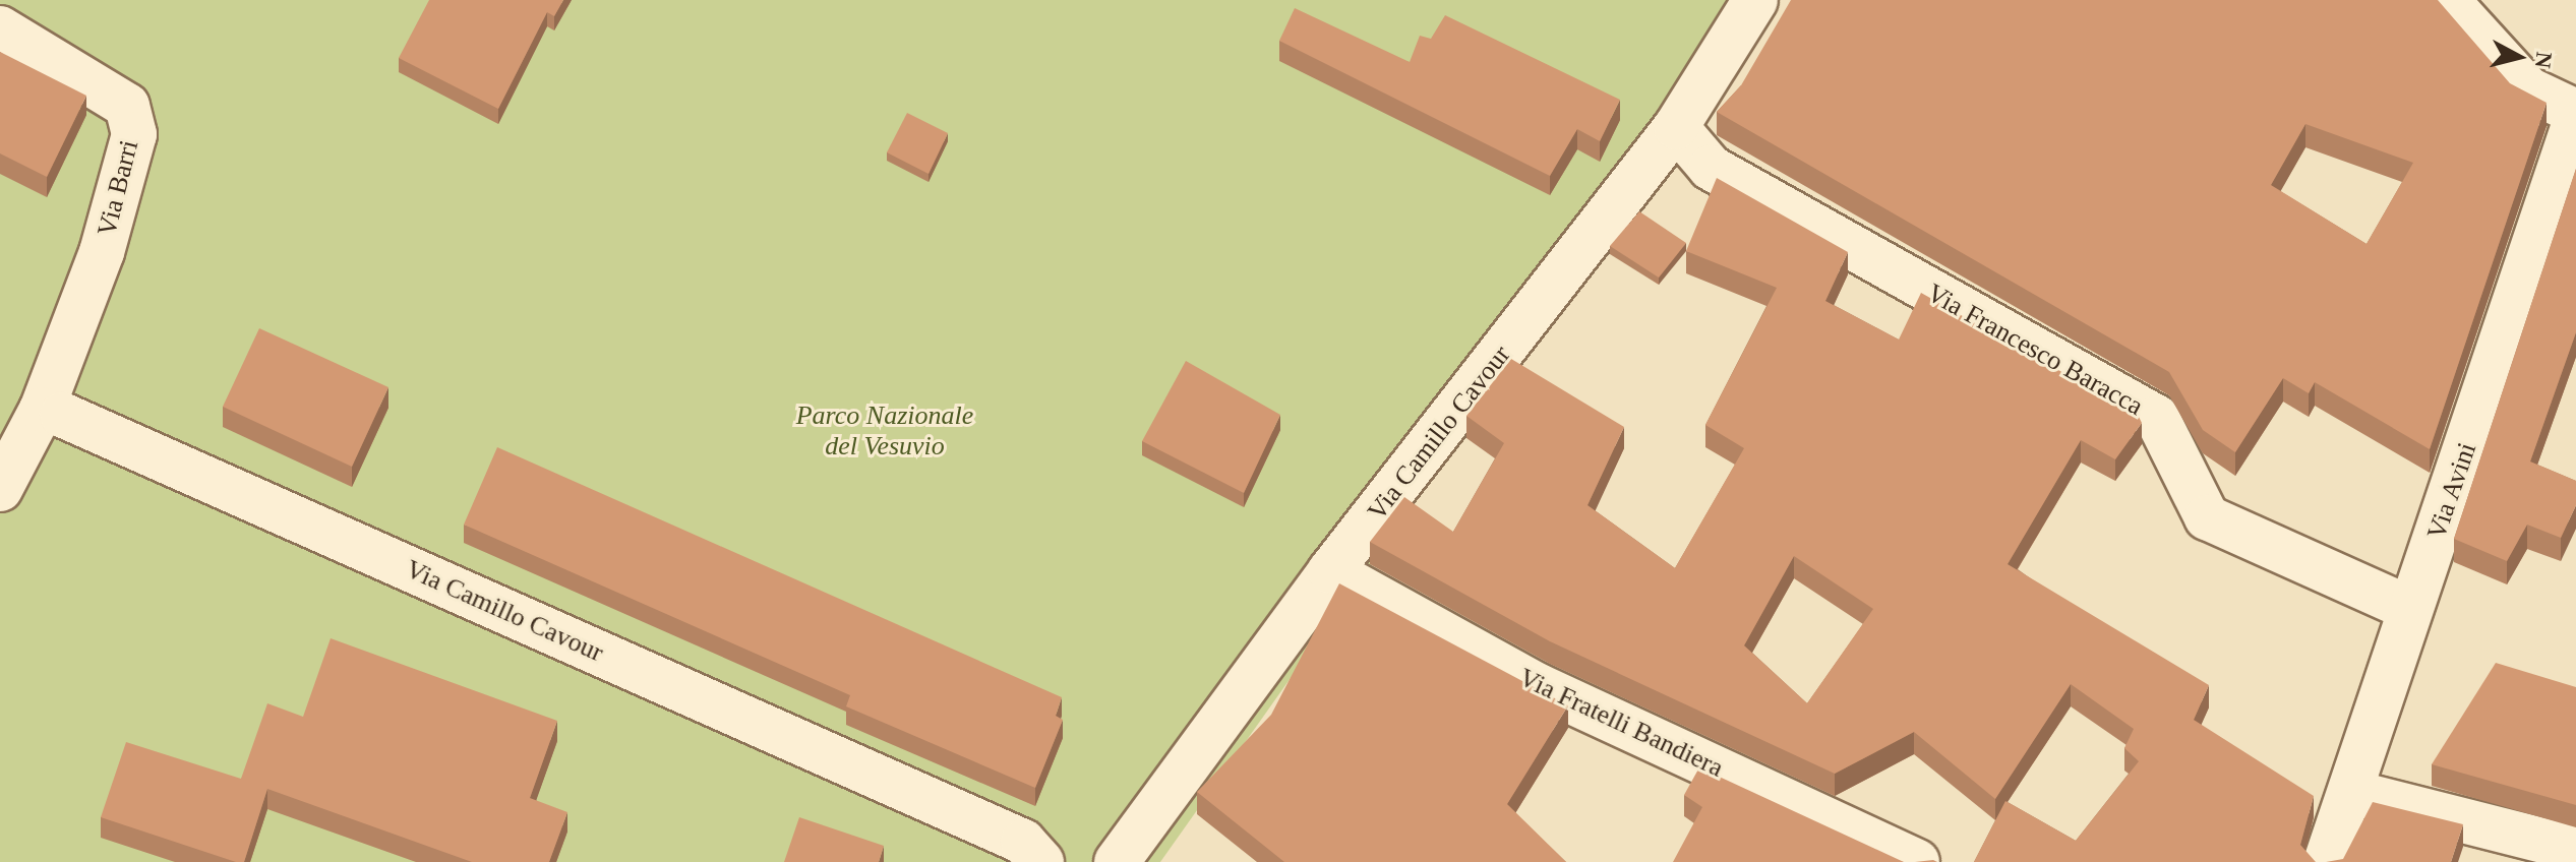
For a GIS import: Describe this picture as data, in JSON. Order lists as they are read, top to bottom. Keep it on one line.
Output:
{"streets":{"street":["Via Barri","Via Francesco Baracca","Via Camillo Cavour","Via Avini","Via Fratelli Bandiera"]},"crossings":[["Via Barri","Via Camillo Cavour"],["Via Francesco Baracca","Via Camillo Cavour"],["Via Francesco Baracca","Via Avini"],["Via Camillo Cavour","Via Fratelli Bandiera"]],"parks":["Parco Nazionale del Vesuvio"],"north":"right"}
